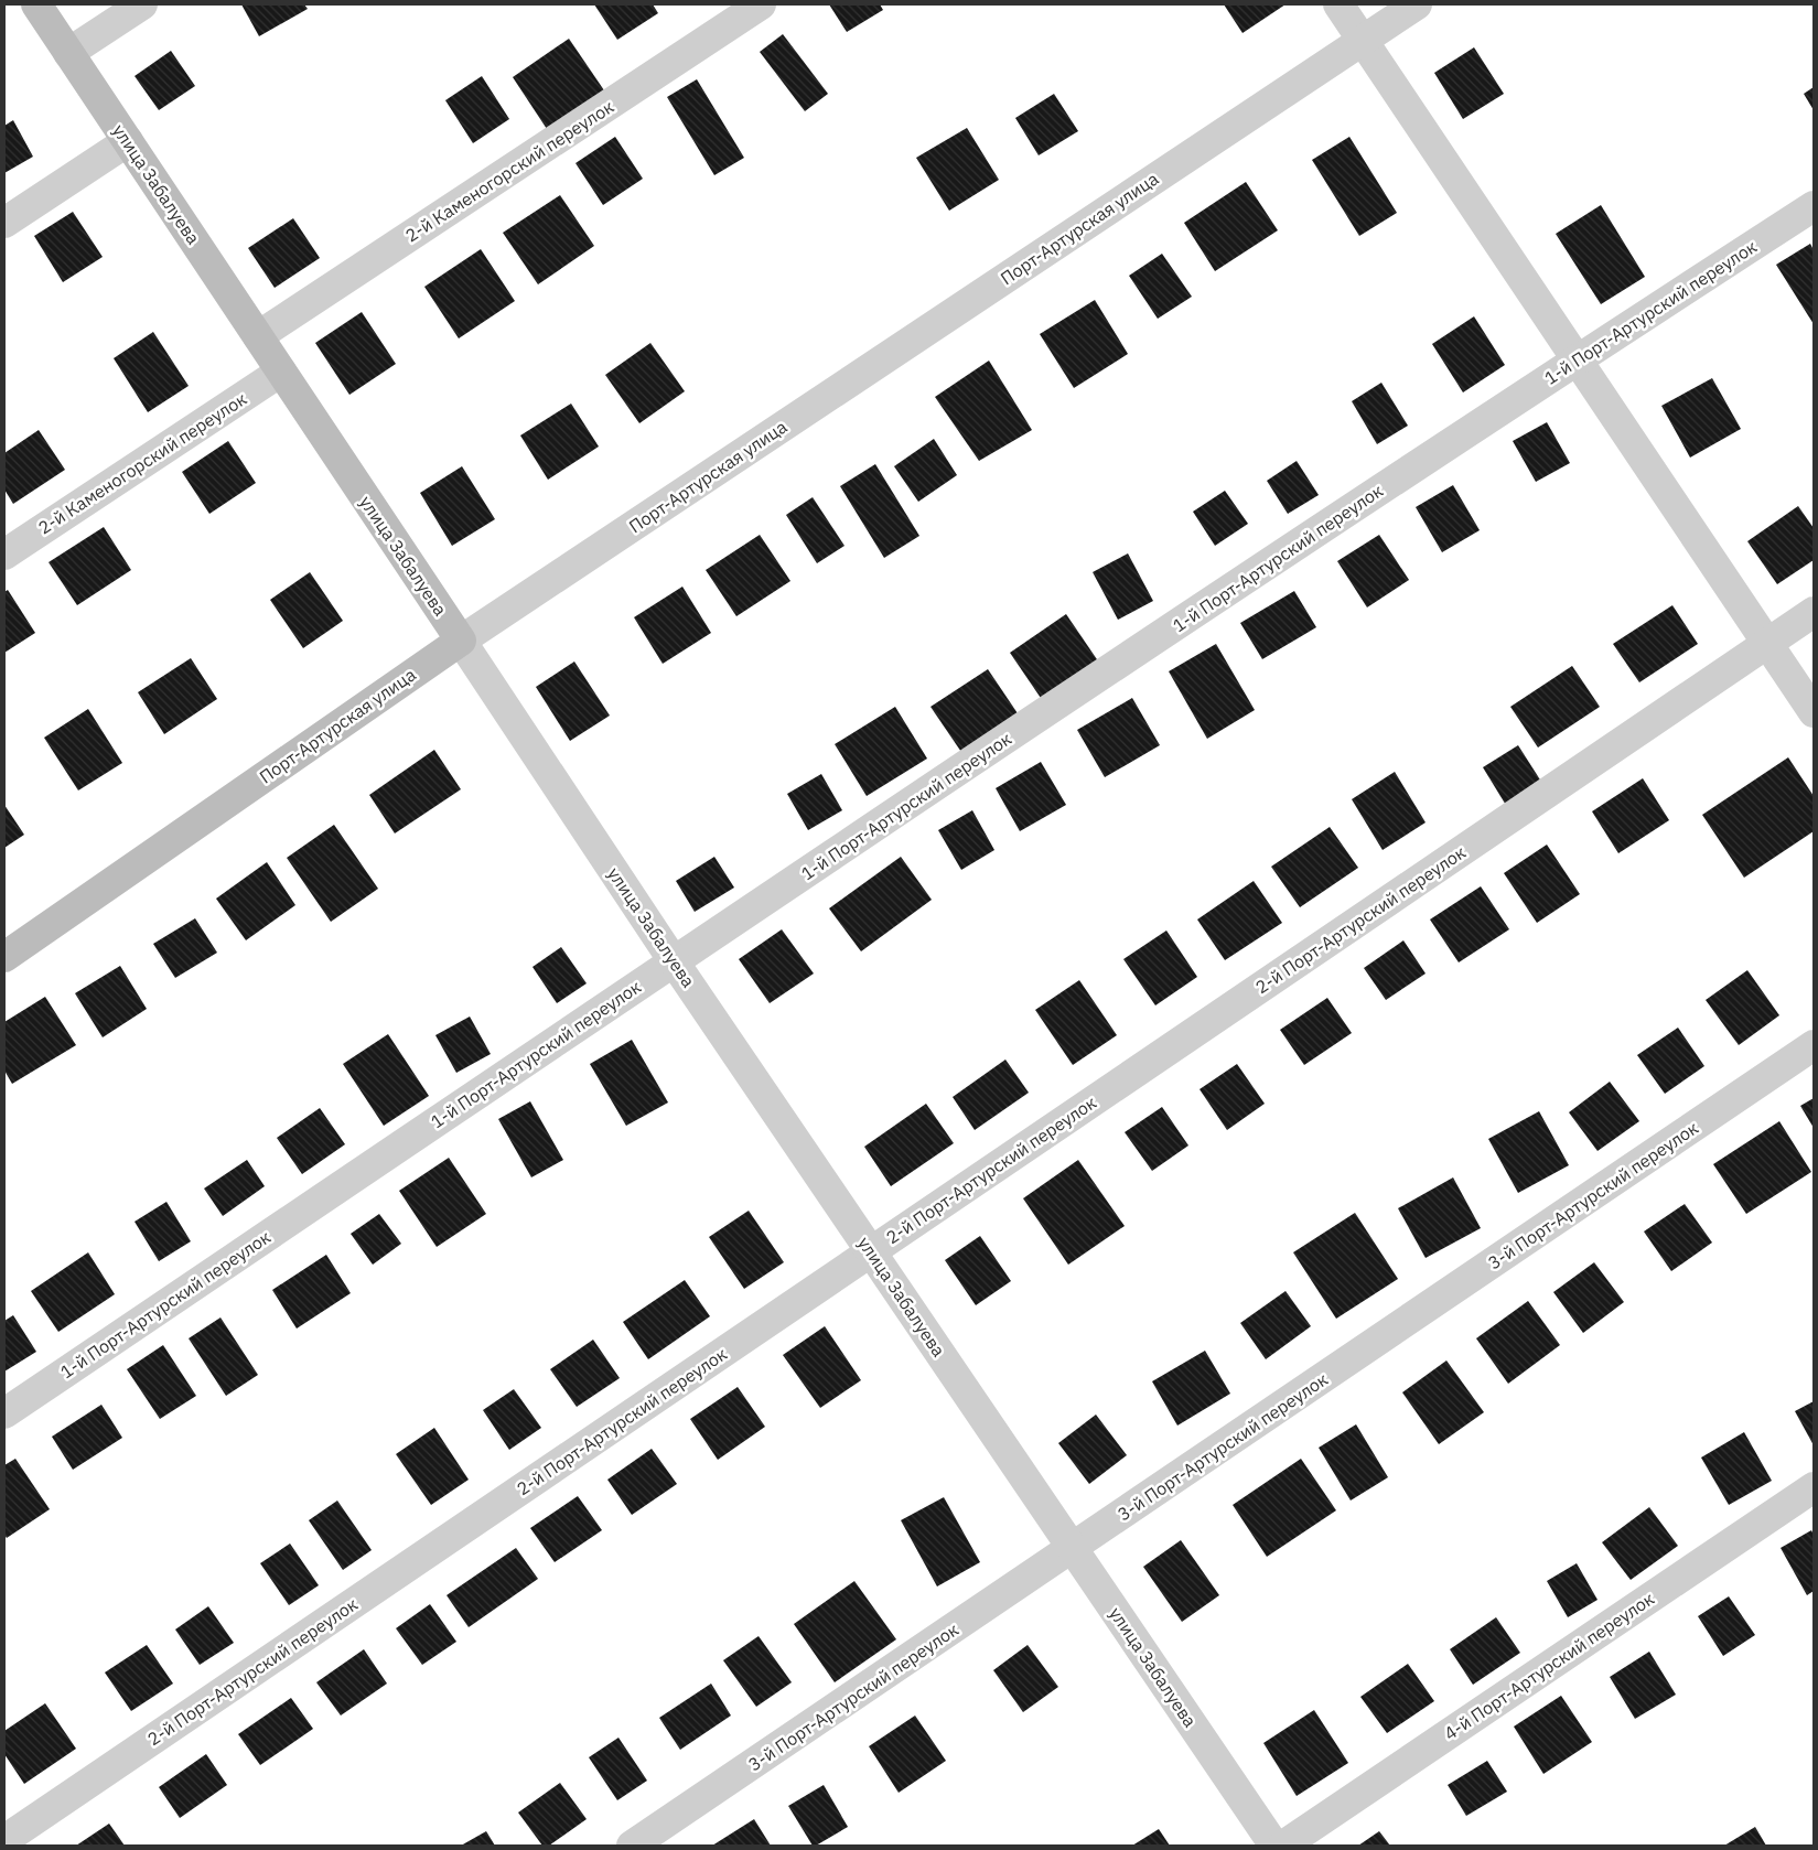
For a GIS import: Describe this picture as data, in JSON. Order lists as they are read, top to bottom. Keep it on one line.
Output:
{"streets":{"street":["2-й Каменогорский переулок","улица Забалуева","Порт-Артурская улица","1-й Порт-Артурский переулок","2-й Порт-Артурский переулок","3-й Порт-Артурский переулок","4-й Порт-Артурский переулок"]},"crossings":[["2-й Каменогорский переулок","улица Забалуева"],["улица Забалуева","Порт-Артурская улица"],["улица Забалуева","1-й Порт-Артурский переулок"],["улица Забалуева","2-й Порт-Артурский переулок"],["улица Забалуева","3-й Порт-Артурский переулок"]]}
